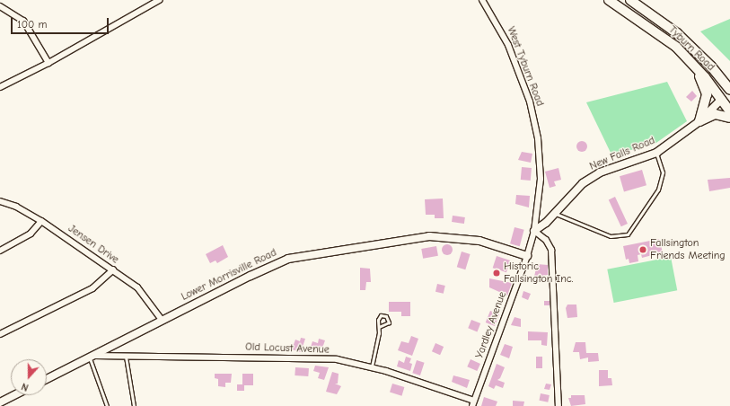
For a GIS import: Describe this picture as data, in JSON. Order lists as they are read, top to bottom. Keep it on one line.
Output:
{"streets":{"main road":["Tyburn Road"],"street":["West Tyburn Road","New Falls Road","Jensen Drive","Lower Morrisville Road","Yardley Avenue","Old Locust Avenue"]},"crossings":[["Tyburn Road","New Falls Road"],["West Tyburn Road","New Falls Road"],["West Tyburn Road","Yardley Avenue"],["New Falls Road","Yardley Avenue"],["Jensen Drive","Lower Morrisville Road"],["Lower Morrisville Road","Yardley Avenue"],["Lower Morrisville Road","Old Locust Avenue"],["Yardley Avenue","Old Locust Avenue"]],"places":["Fallsington Friends Meeting","Historic Fallsington Inc."],"scale_bar":"100 m","north":"bottom"}
